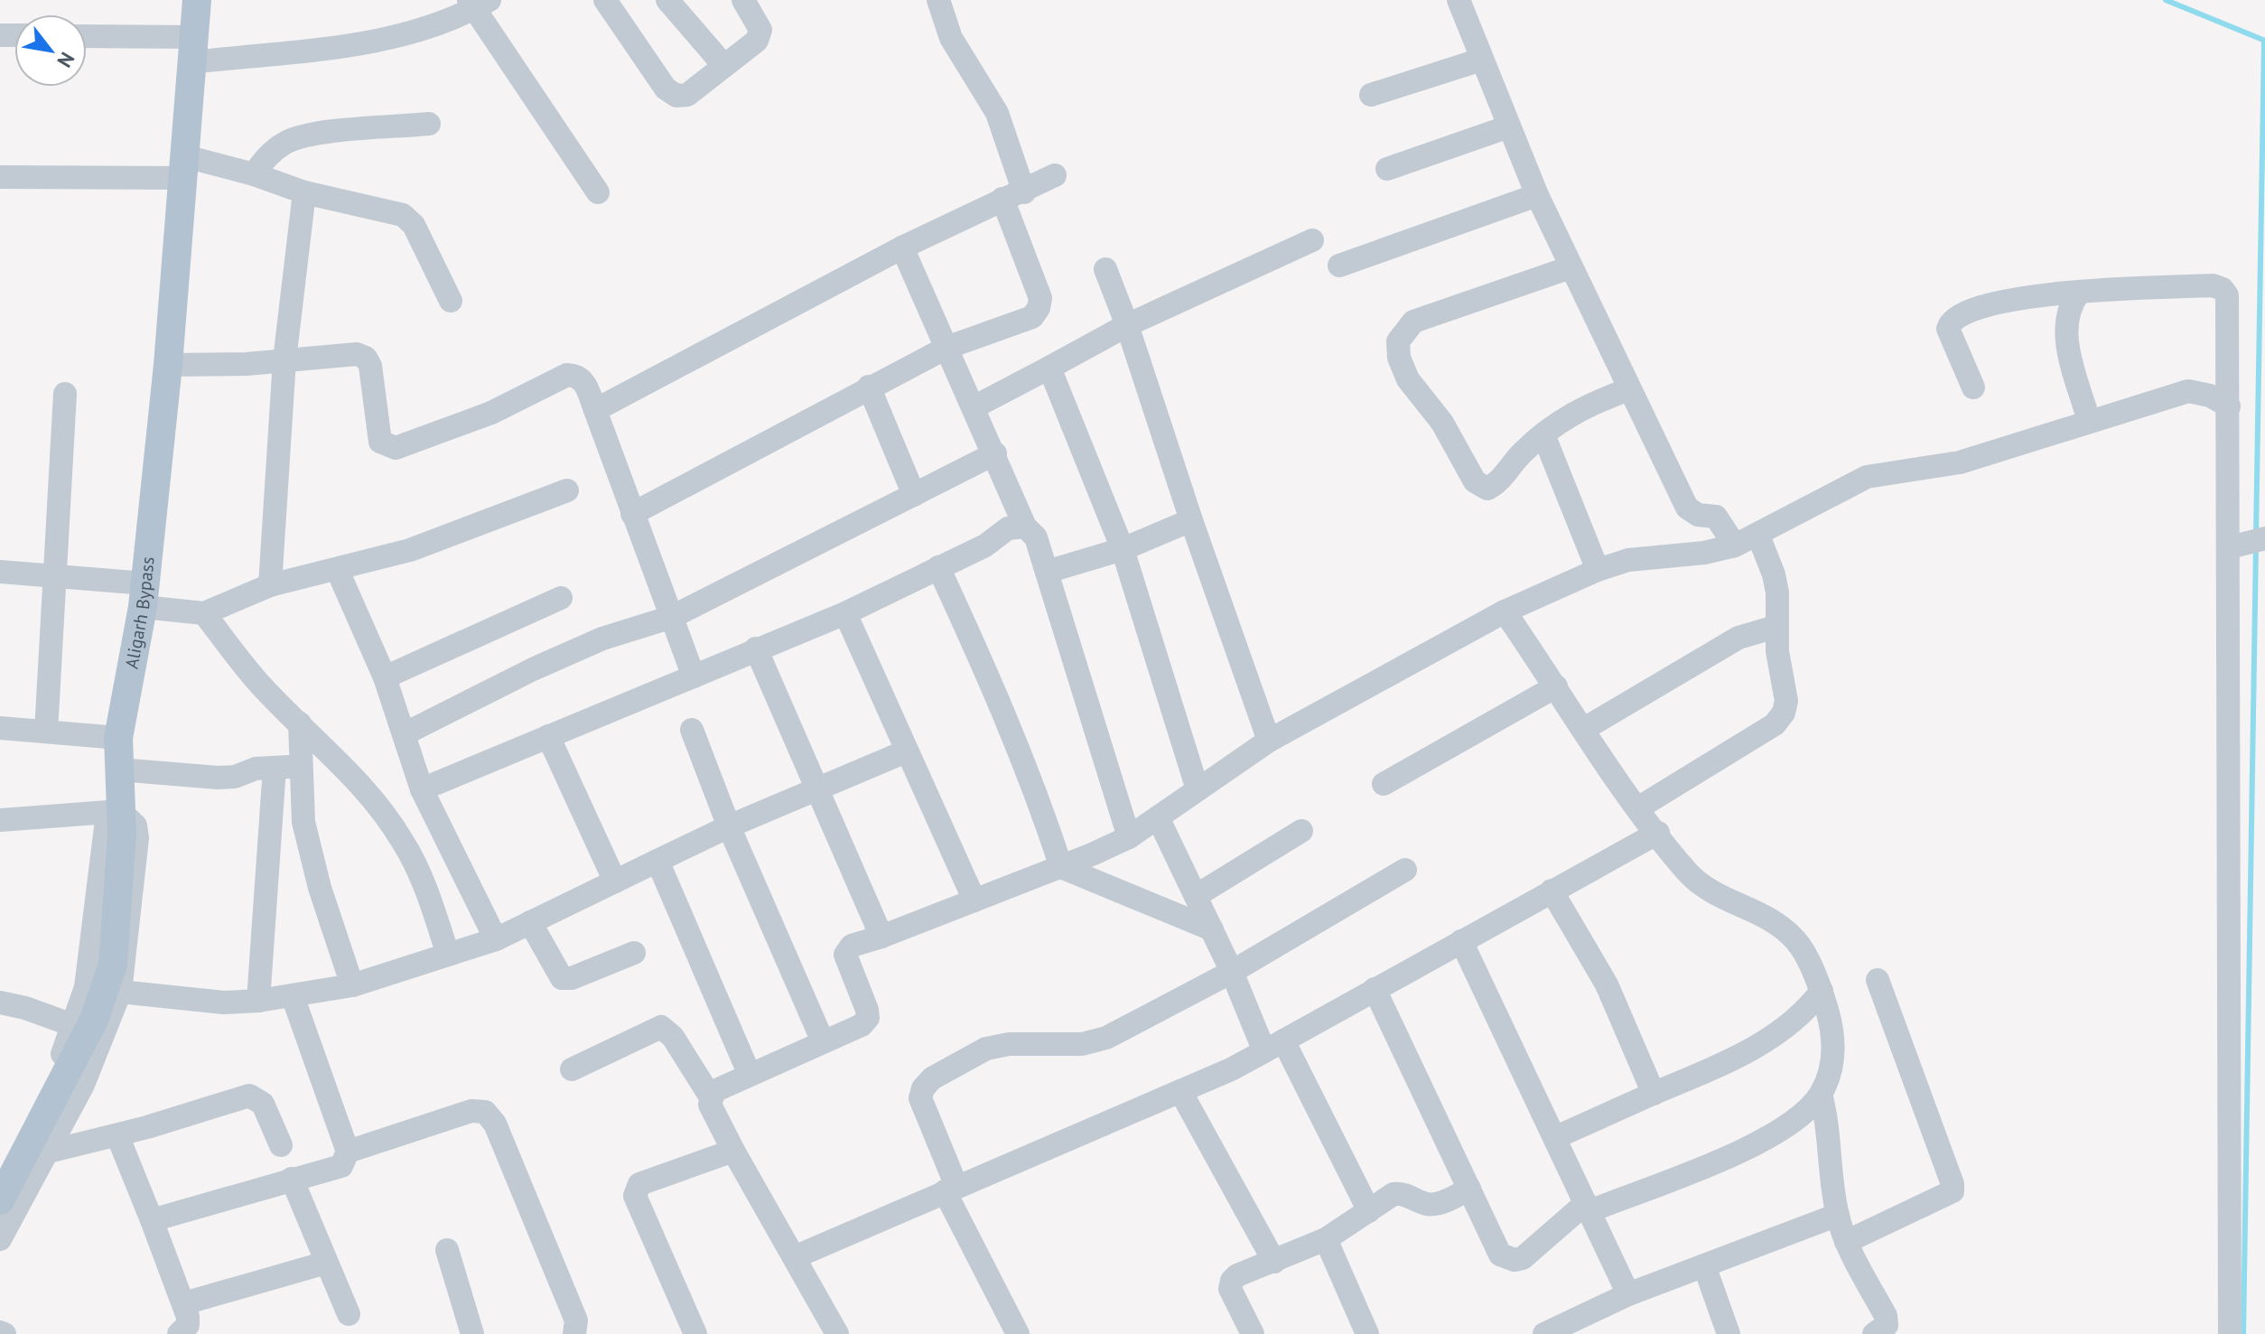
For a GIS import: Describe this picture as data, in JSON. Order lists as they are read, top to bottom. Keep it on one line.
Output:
{"streets":{"main road":["Aligarh Bypass"]},"north":"bottom right"}
